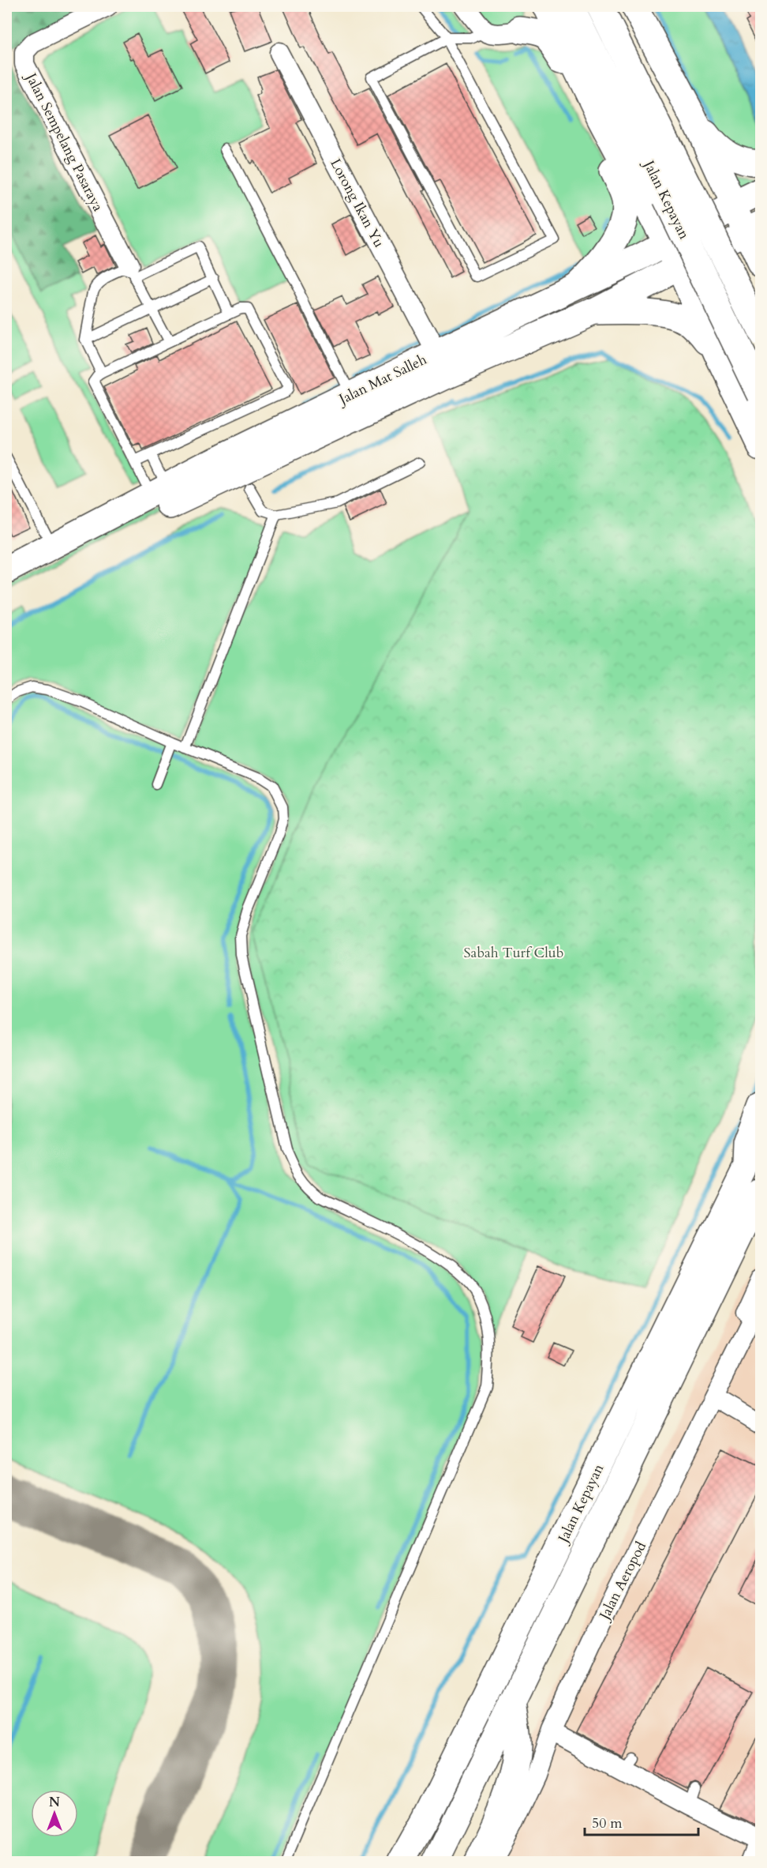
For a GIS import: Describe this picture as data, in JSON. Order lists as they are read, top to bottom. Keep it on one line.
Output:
{"streets":{"main road":["Jalan Kepayan","Jalan Mat Salleh"],"street":["Jalan Sempelang Pasaraya","Lorong Ikan Yu","Jalan Aeropod"]},"crossings":[["Lorong Ikan Yu","Jalan Mat Salleh"]],"parks":["Sabah Turf Club"],"scale_bar":"50 m","north":"top"}
